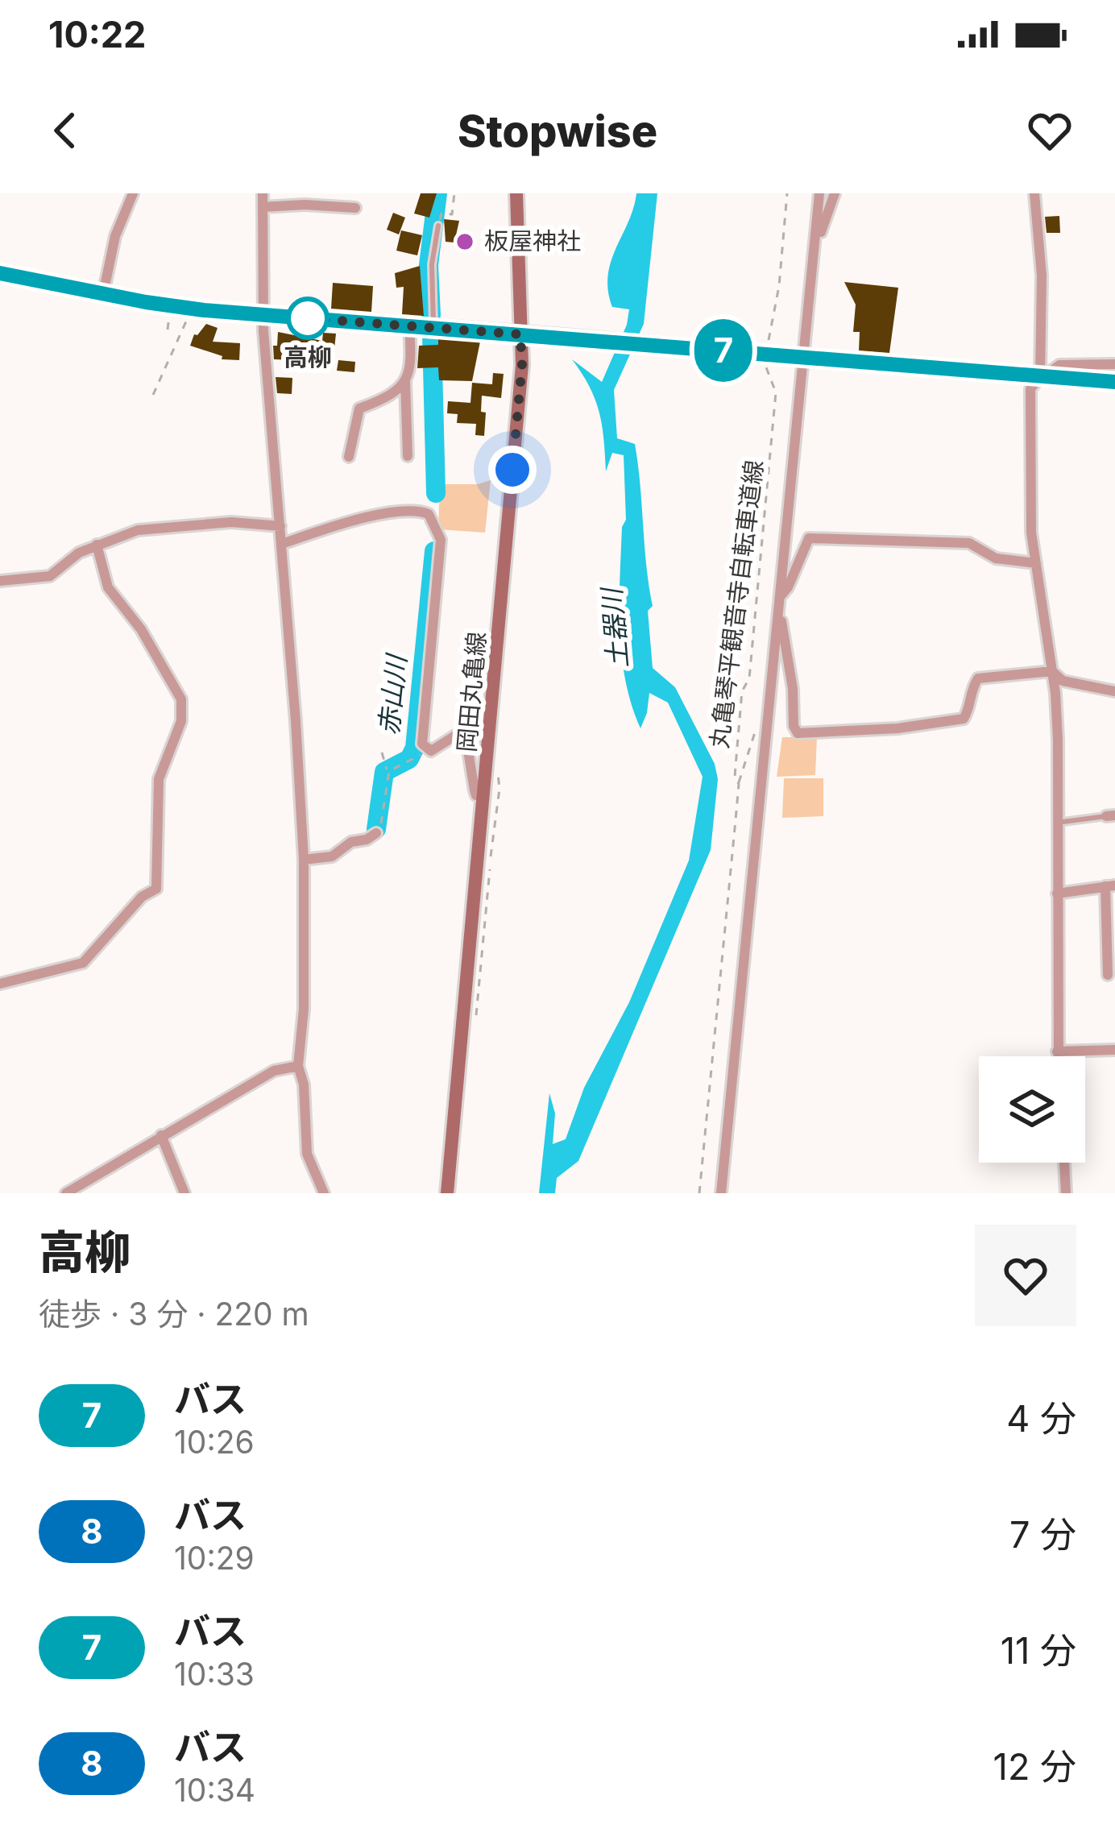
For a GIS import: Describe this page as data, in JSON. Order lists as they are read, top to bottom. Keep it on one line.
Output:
{"streets":{"main road":["岡田丸亀線"],"path":["丸亀琴平観音寺自転車道線"]},"water":["土器川","赤山川"],"places":["板屋神社","高柳"],"lines":["bus line 7"],"page":{"status":"10:22","header":"Stopwise","on_map":"7","heading":["高柳","徒歩 · 3 分 · 220 m"],"list":[{"mark":"7","name":"バス","note":"10:26","value":"4 分"},{"mark":"8","name":"バス","note":"10:29","value":"7 分"},{"mark":"7","name":"バス","note":"10:33","value":"11 分"},{"mark":"8","name":"バス","note":"10:34","value":"12 分"}]}}
